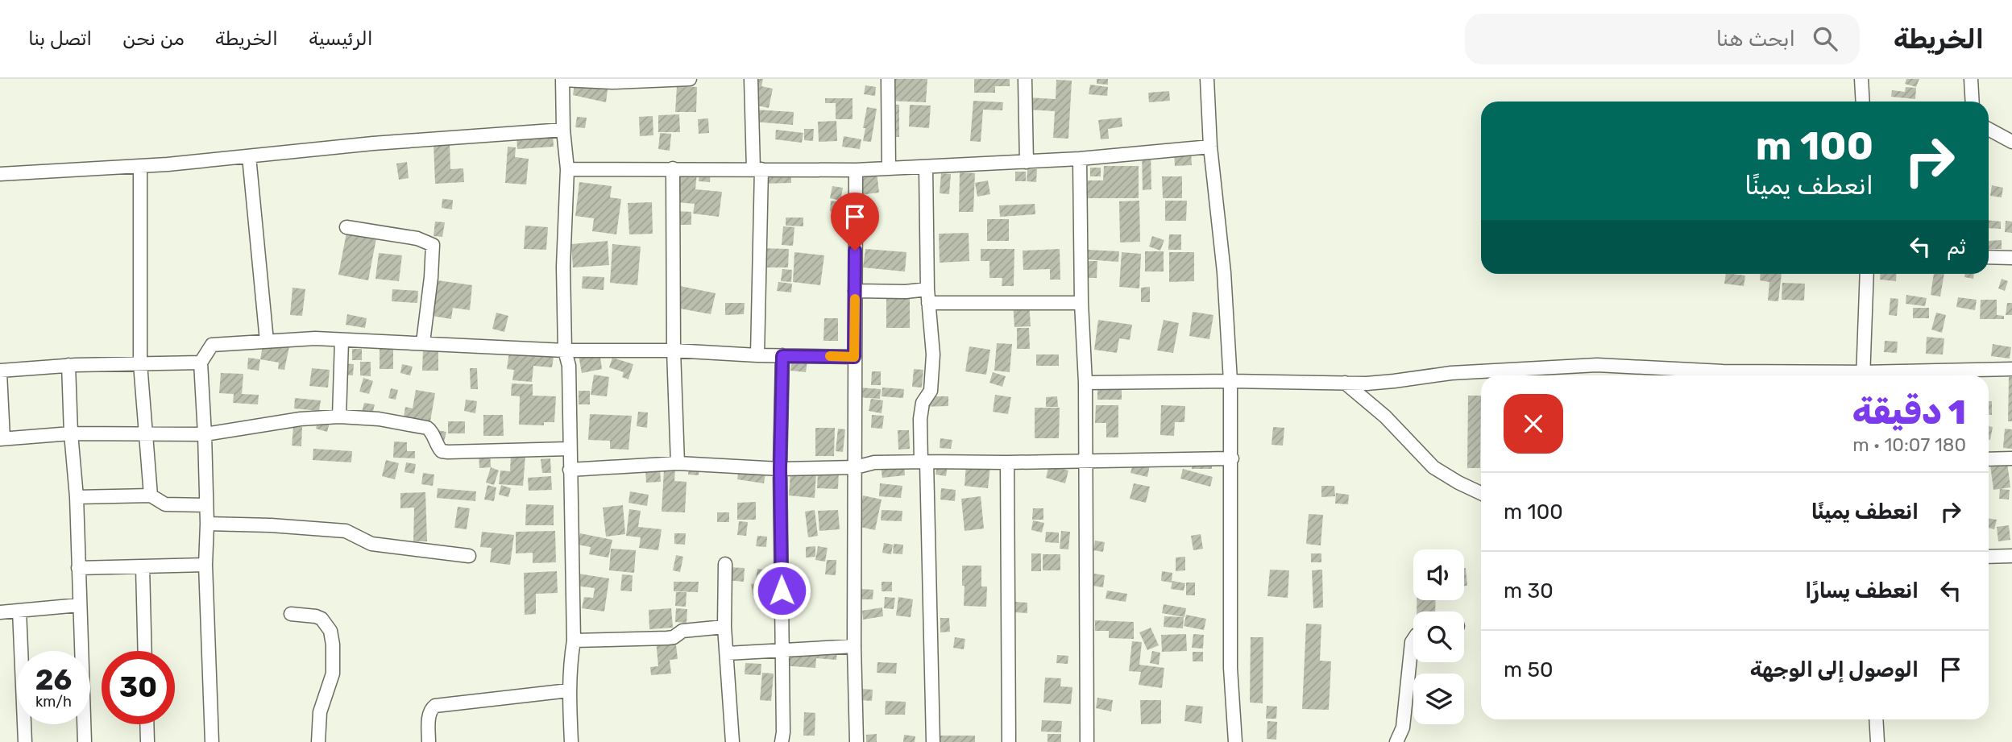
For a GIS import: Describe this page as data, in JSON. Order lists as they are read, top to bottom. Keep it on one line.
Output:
{"page":{"header":"الخريطة","search":"ابحث هنا","nav":["الرئيسية","الخريطة","من نحن","اتصل بنا"],"turn":["100 m","انعطف يمينًا"],"then":"ثم","heading":["1 دقيقة","180 m · 10:07"],"list":[{"name":"انعطف يمينًا","value":"100 m"},{"name":"انعطف يسارًا","value":"30 m"},{"name":"الوصول إلى الوجهة","value":"50 m"}],"speed":"26 km/h","limit":"30"}}
